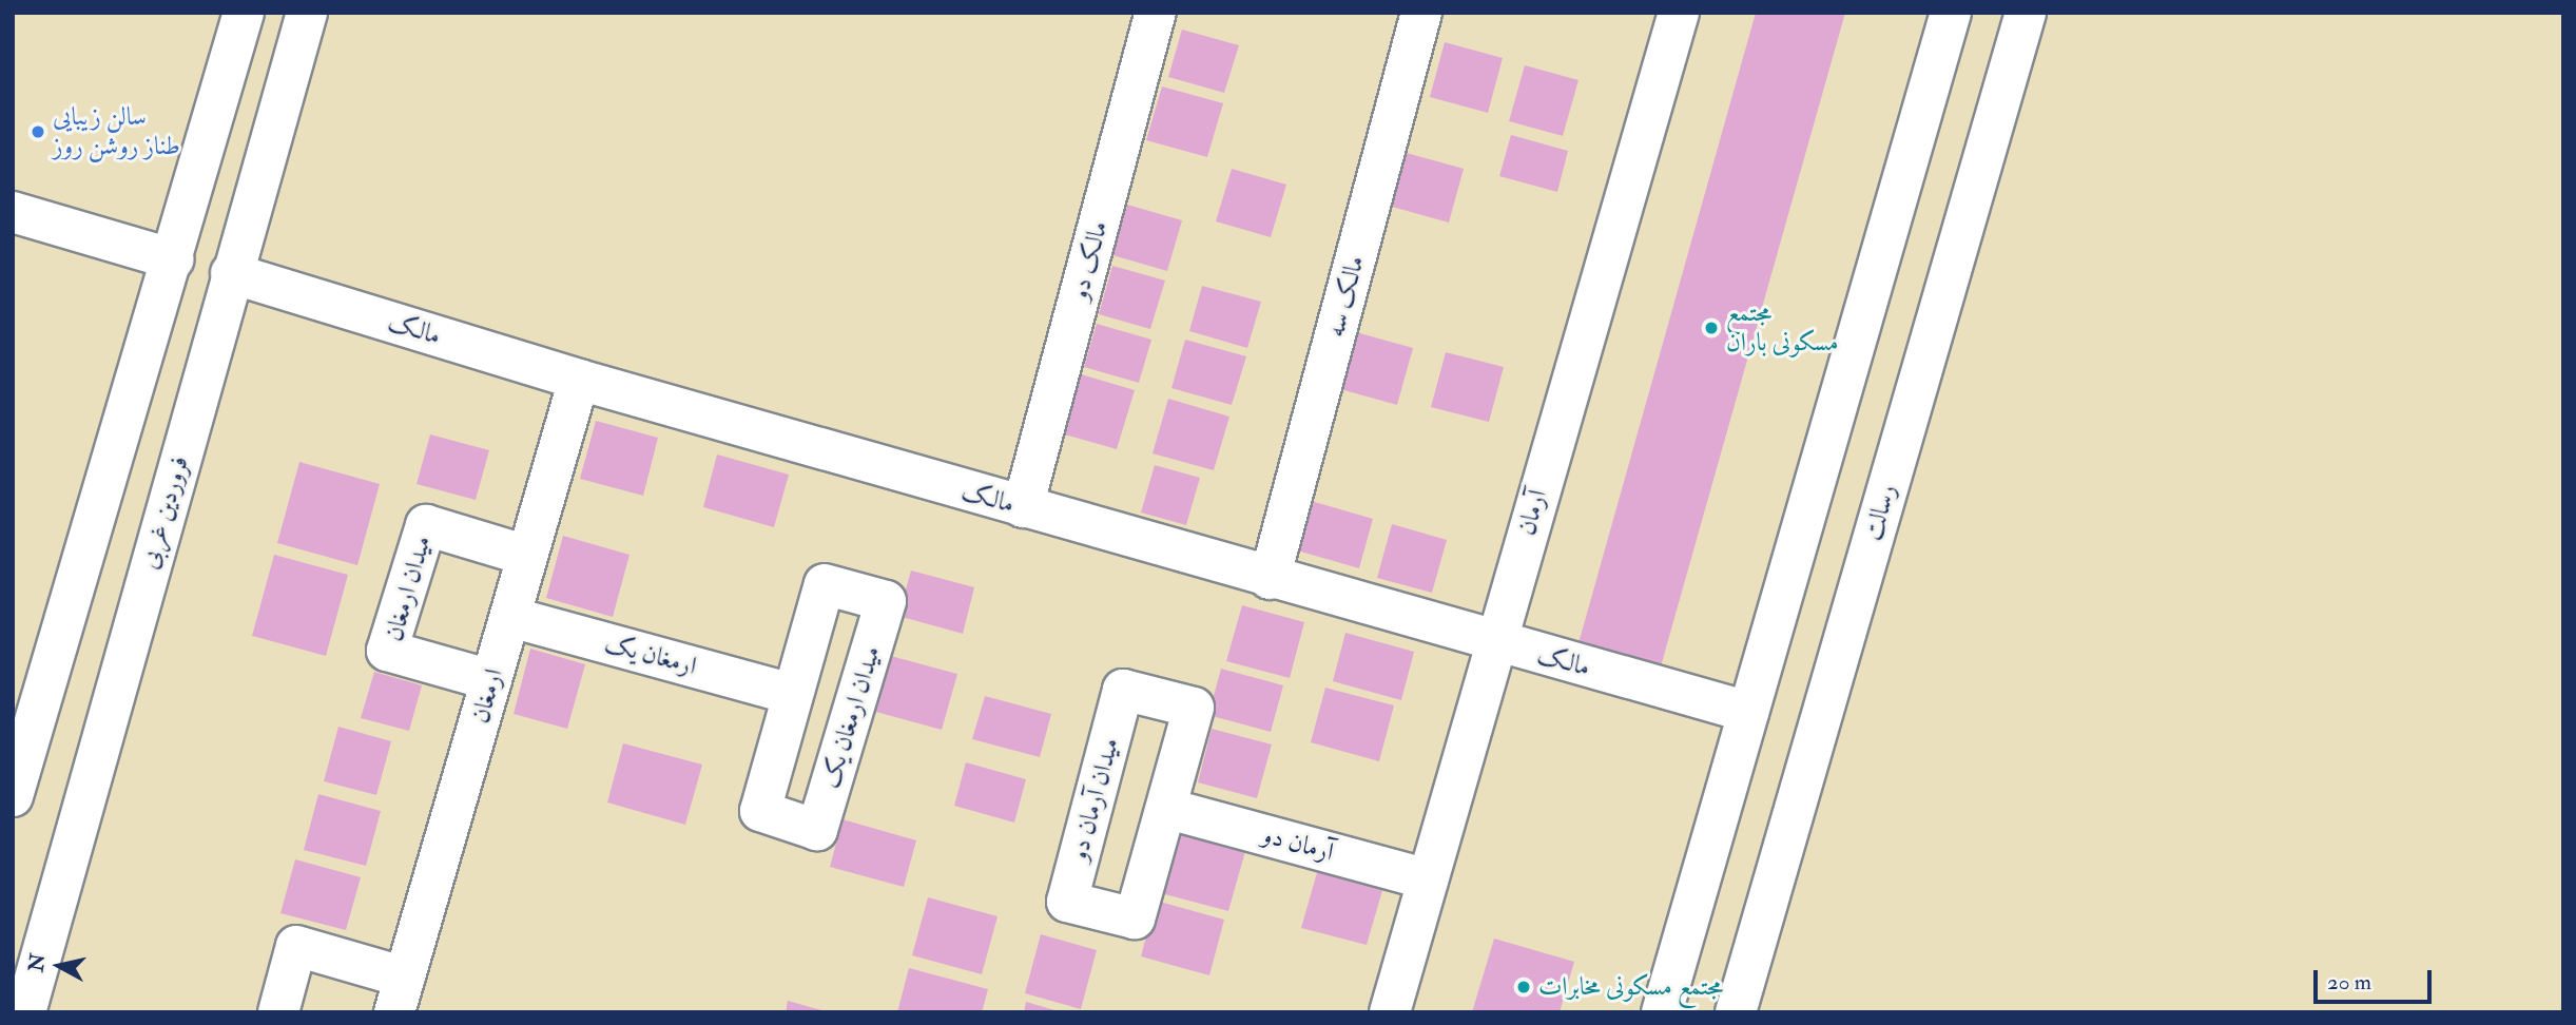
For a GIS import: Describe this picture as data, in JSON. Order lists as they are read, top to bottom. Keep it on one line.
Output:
{"streets":{"street":["مالک دو","مالک سه","مالک","فروردین غربی","آرمان","رسالت","میدان ارمغان","ارمغان یک","ارمغان","میدان ارمغان یک","میدان آرمان دو","آرمان دو"]},"crossings":[["مالک دو","مالک"],["مالک سه","مالک"],["مالک","فروردین غربی"],["مالک","آرمان"],["مالک","ارمغان"],["آرمان","آرمان دو"],["میدان ارمغان","ارمغان"],["ارمغان یک","ارمغان"],["ارمغان یک","میدان ارمغان یک"],["میدان آرمان دو","آرمان دو"]],"places":["سالن زیبایی طناز روشن روز","مجتمع مسکونی باران","مجتمع مسکونی مخابرات"],"scale_bar":"20 m","north":"left"}
